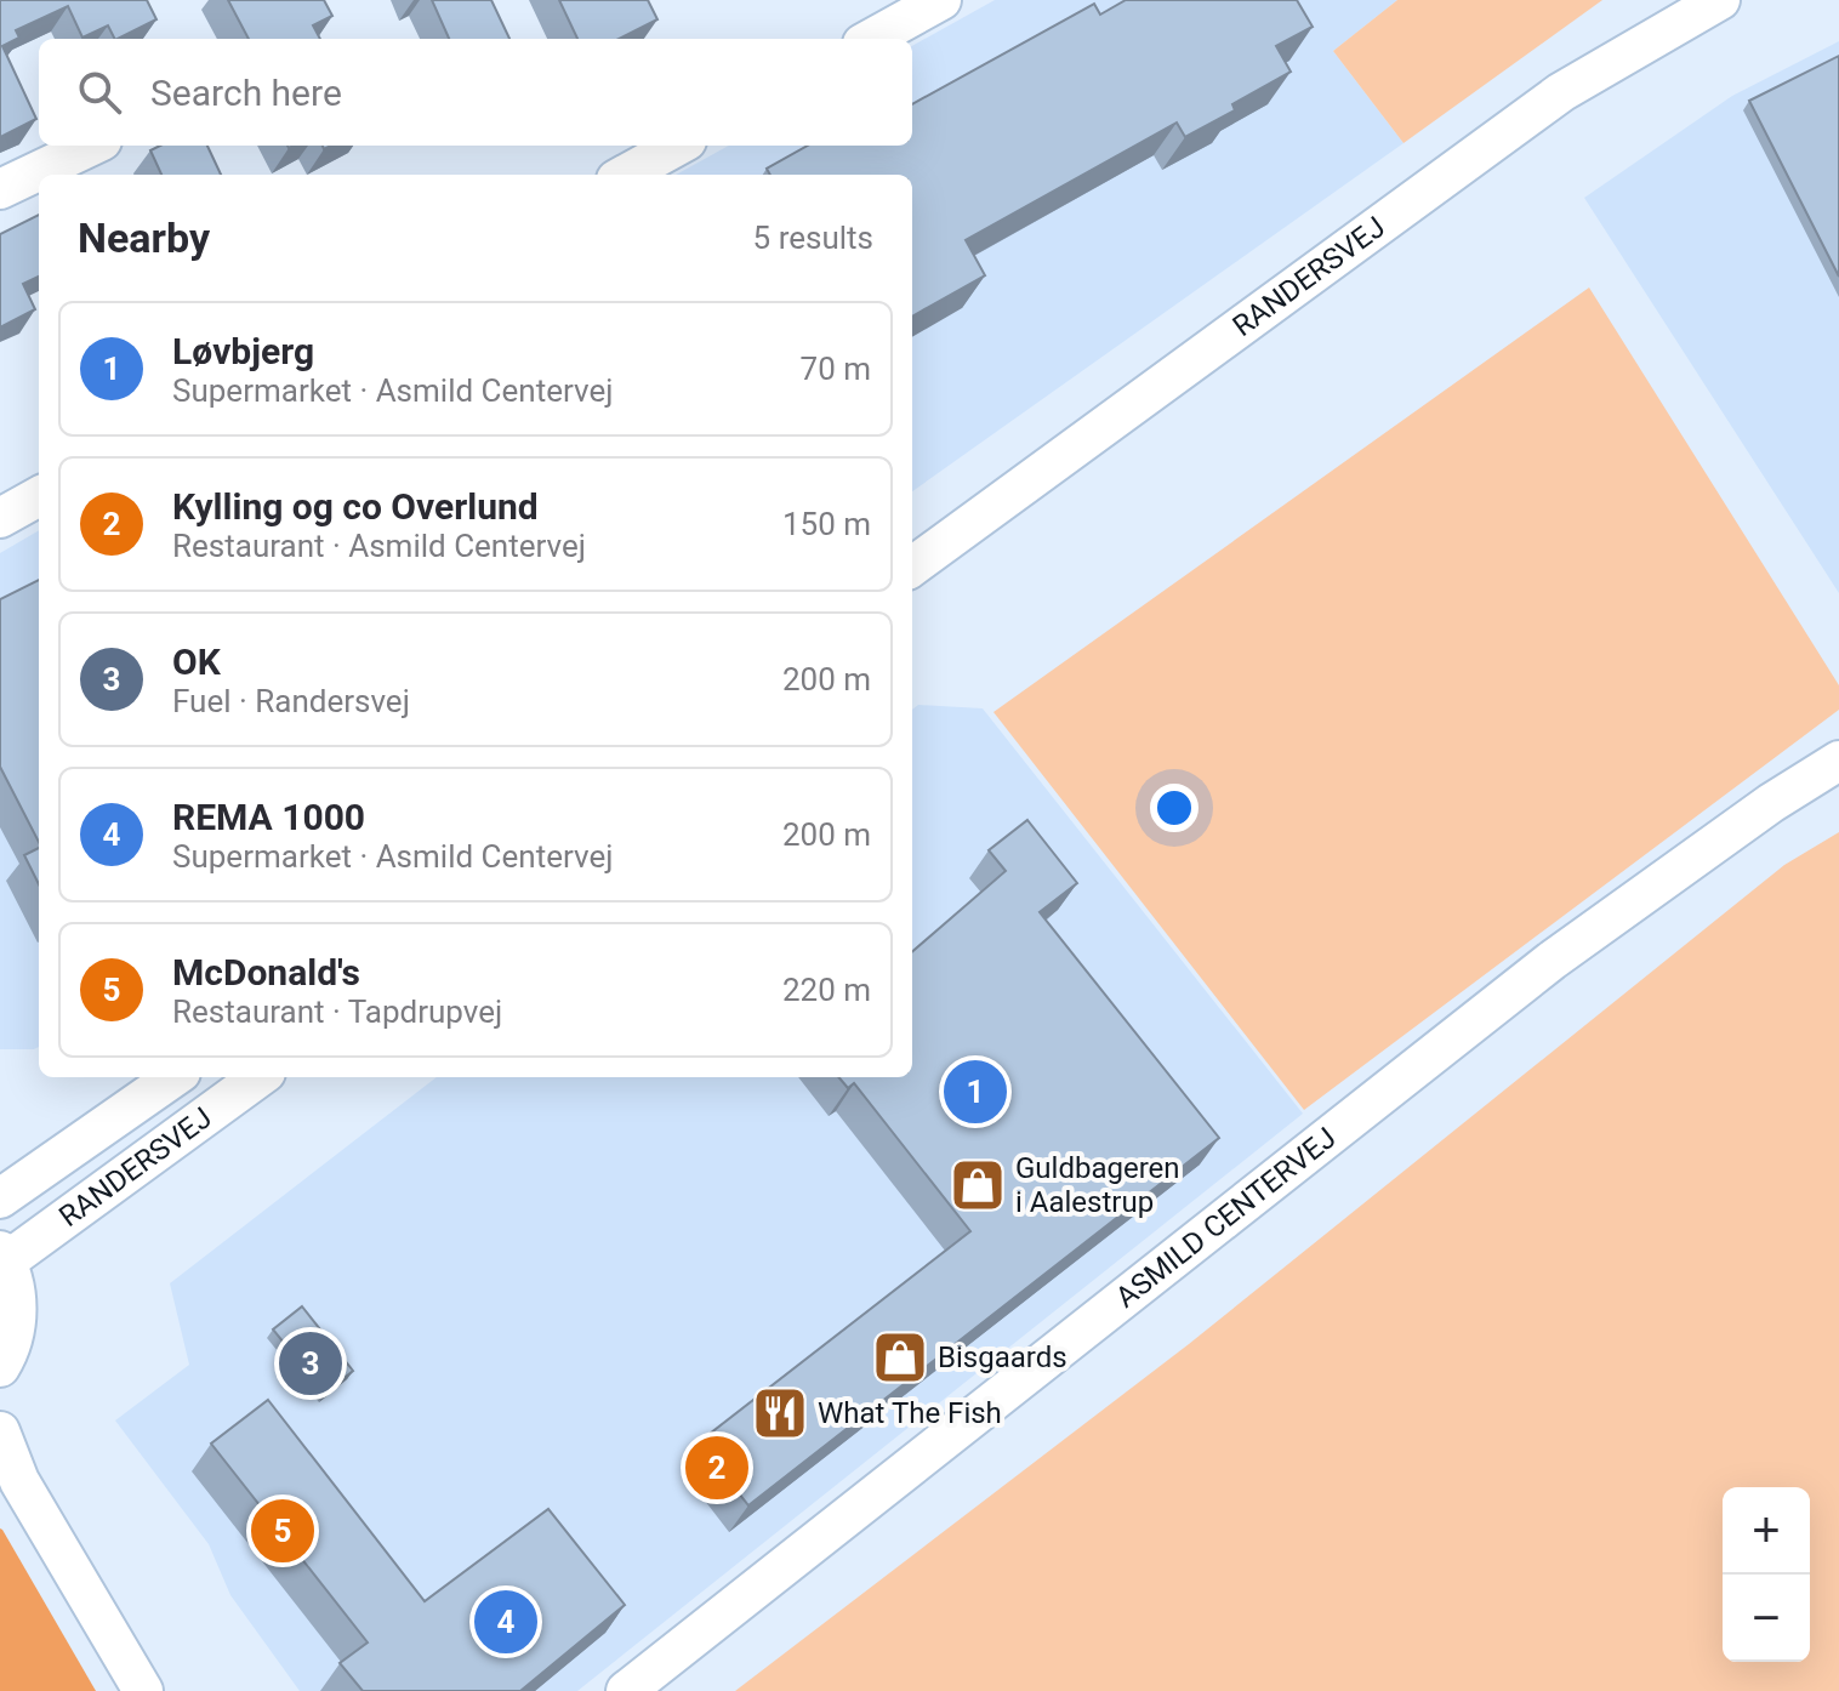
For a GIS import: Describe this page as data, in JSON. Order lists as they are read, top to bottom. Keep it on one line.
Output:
{"streets":{"street":["RANDERSVEJ","ASMILD CENTERVEJ"]},"places":{"shop":["Guldbageren i Aalestrup","Bisgaards"],"restaurant":["What The Fish"]},"page":{"search":"Search here","heading":["Nearby","5 results"],"list":[{"mark":"1","name":"Løvbjerg","note":"Supermarket · Asmild Centervej","value":"70 m"},{"mark":"2","name":"Kylling og co Overlund","note":"Restaurant · Asmild Centervej","value":"150 m"},{"mark":"3","name":"OK","note":"Fuel · Randersvej","value":"200 m"},{"mark":"4","name":"REMA 1000","note":"Supermarket · Asmild Centervej","value":"200 m"},{"mark":"5","name":"McDonald's","note":"Restaurant · Tapdrupvej","value":"220 m"}],"pins":["1","3","2","5","4"],"map_buttons":["+","−"]}}
